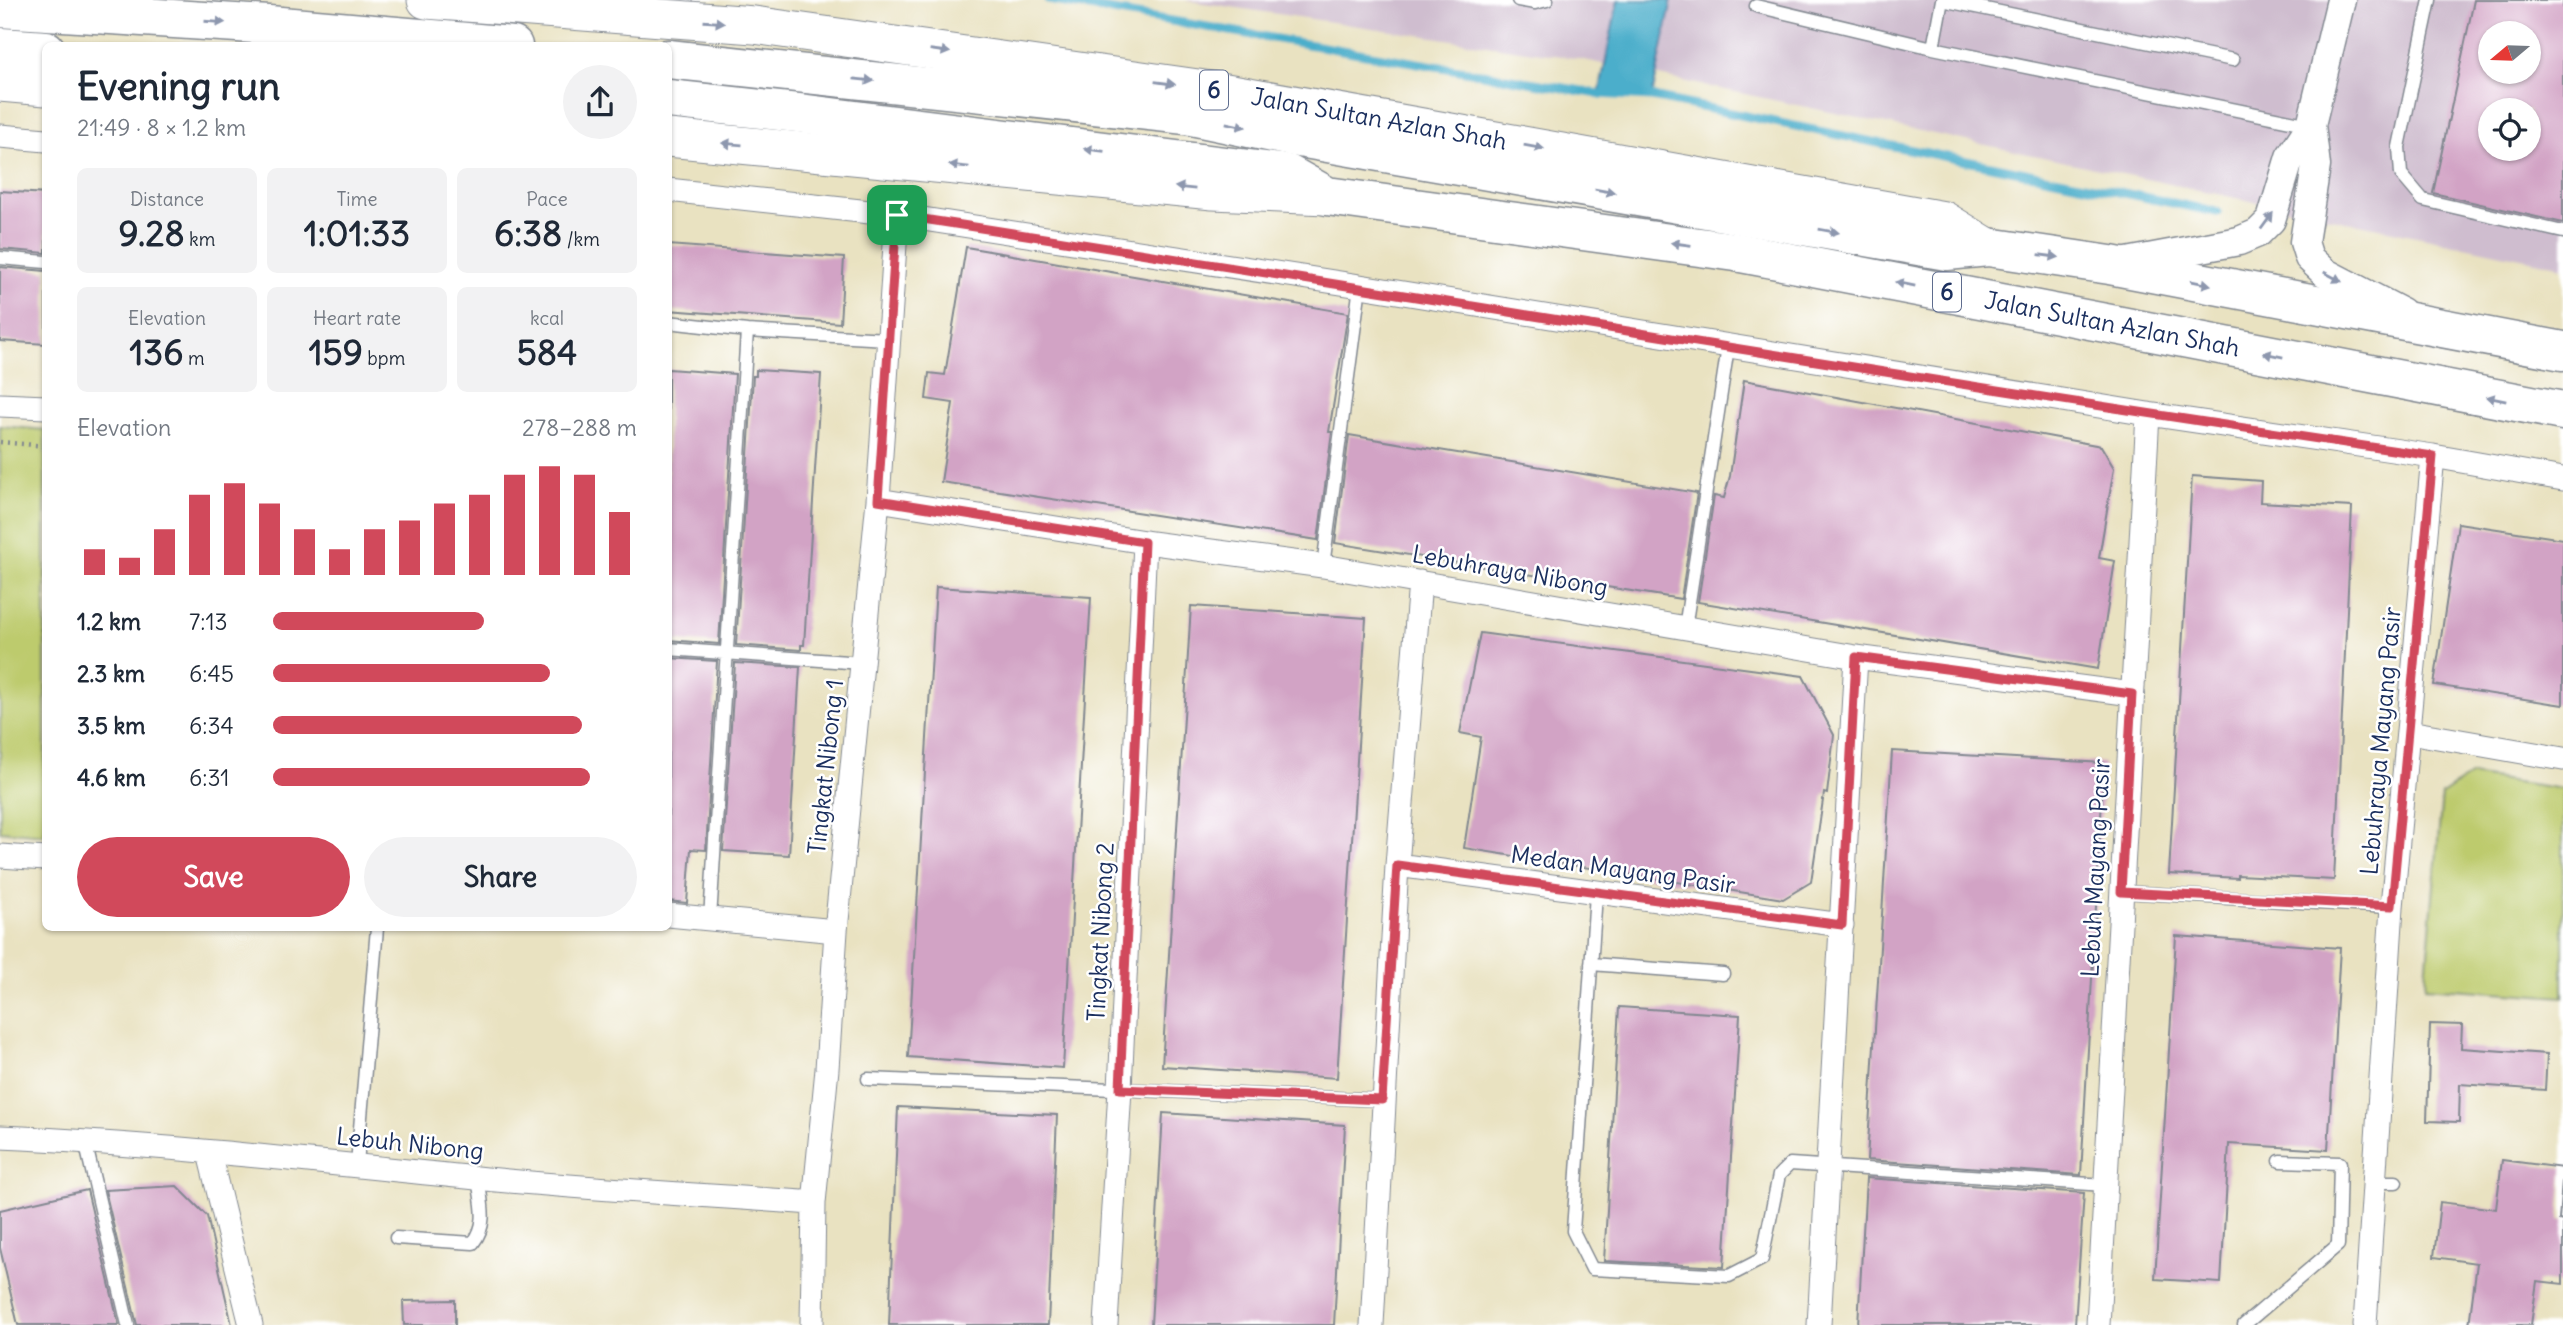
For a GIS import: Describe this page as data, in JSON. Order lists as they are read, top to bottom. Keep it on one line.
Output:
{"streets":{"highway":["6","Jalan Sultan Azlan Shah"],"street":["Lebuhraya Nibong","Lebuhraya Mayang Pasir","Tingkat Nibong 1","Lebuh Mayang Pasir","Medan Mayang Pasir","Tingkat Nibong 2","Lebuh Nibong"]},"crossings":[["Lebuhraya Nibong","Tingkat Nibong 1"],["Lebuhraya Nibong","Lebuh Mayang Pasir"],["Lebuhraya Nibong","Tingkat Nibong 2"],["Tingkat Nibong 1","Lebuh Nibong"]],"north":"left","page":{"heading":["Evening run","21:49 · 8 × 1.2 km"],"stats":[["Distance","9.28 km"],["Time","1:01:33"],["Pace","6:38 /km"],["Elevation","136 m"],["Heart rate","159 bpm"],["kcal","584"]],"chart":["Elevation","278–288 m"],"list":[{"name":"1.2 km","note":"7:13"},{"name":"2.3 km","note":"6:45"},{"name":"3.5 km","note":"6:34"},{"name":"4.6 km","note":"6:31"}],"buttons":["Save","Share"]}}
